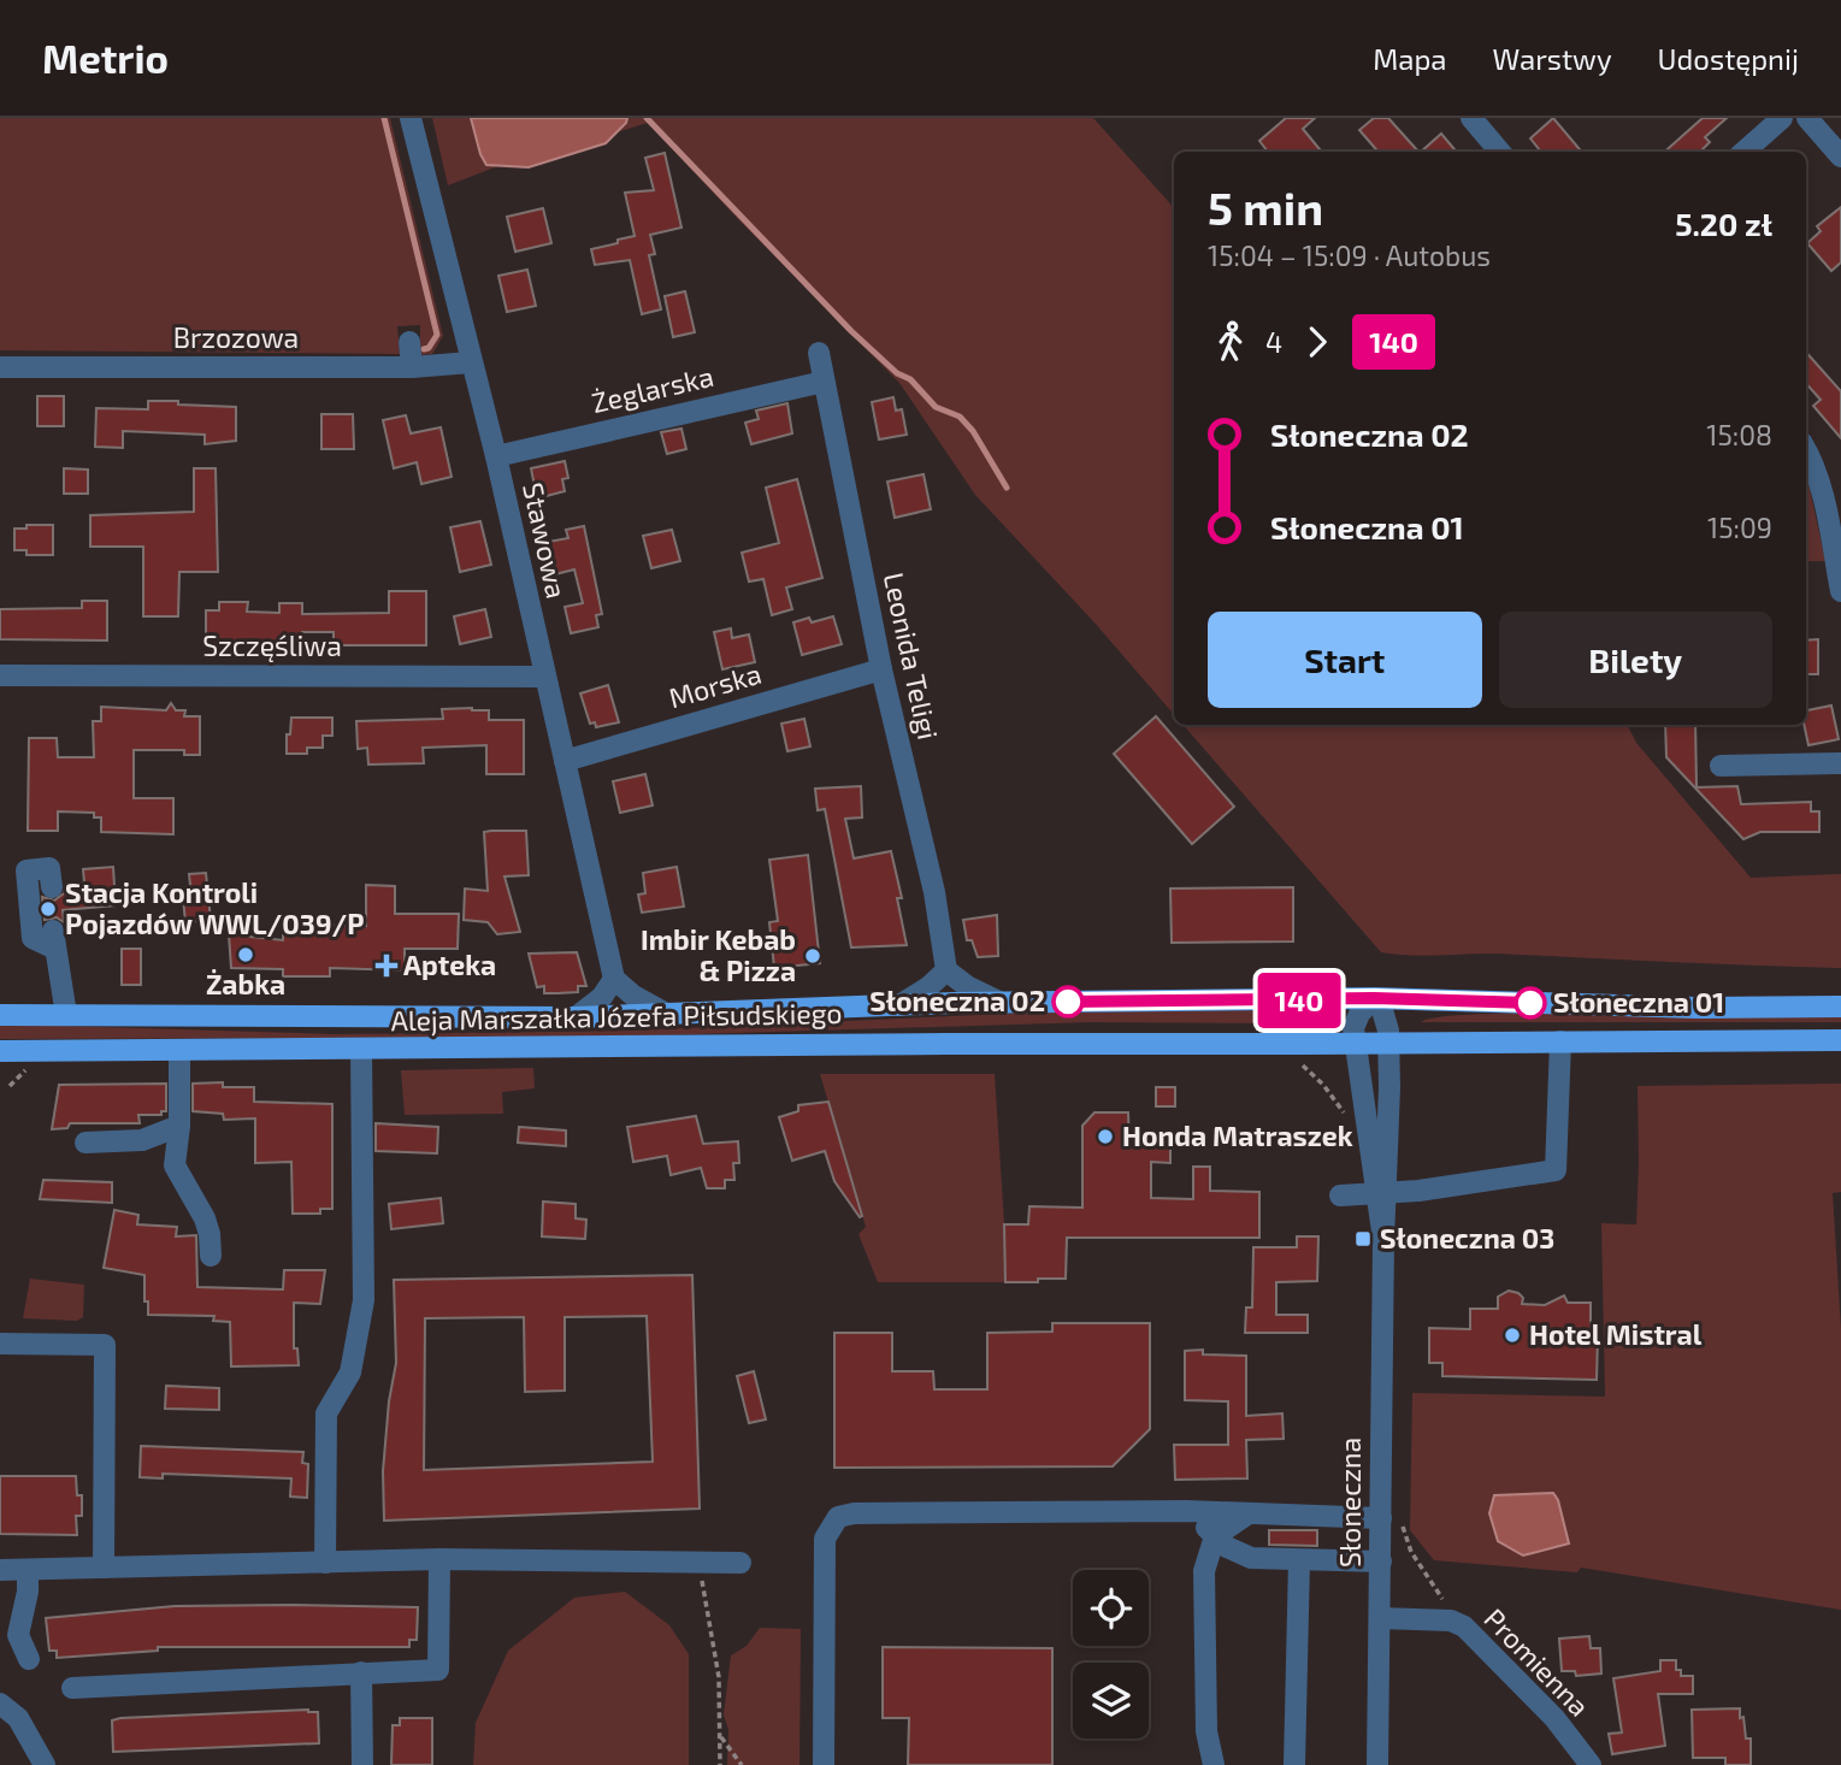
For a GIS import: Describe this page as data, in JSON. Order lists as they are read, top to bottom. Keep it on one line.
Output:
{"streets":{"main road":["Aleja Marszałka Józefa Piłsudskiego"],"street":["Brzozowa","Żeglarska","Stawowa","Szczęśliwa","Leonida Teligi","Morska","Słoneczna","Promienna"]},"crossings":[["Brzozowa","Stawowa"],["Żeglarska","Stawowa"],["Żeglarska","Leonida Teligi"],["Stawowa","Szczęśliwa"],["Stawowa","Morska"],["Leonida Teligi","Morska"],["Aleja Marszałka Józefa Piłsudskiego","Słoneczna"],["Słoneczna","Promienna"]],"places":{"other":["Stacja Kontroli Pojazdów WWL/039/P","Żabka","Imbir Kebab & Pizza","Słoneczna 02","Słoneczna 01","Honda Matraszek","Hotel Mistral"],"health":["Apteka"],"transit":["Słoneczna 03"]},"lines":["bus line 140"],"page":{"header":"Metrio","nav":["Mapa","Warstwy","Udostępnij"],"on_map":"140","heading":["5 min","15:04 – 15:09 · Autobus","5.20 zł"],"legs":["4","140"],"list":[{"name":"Słoneczna 02","value":"15:08"},{"name":"Słoneczna 01","value":"15:09"}],"buttons":["Start","Bilety"]}}
